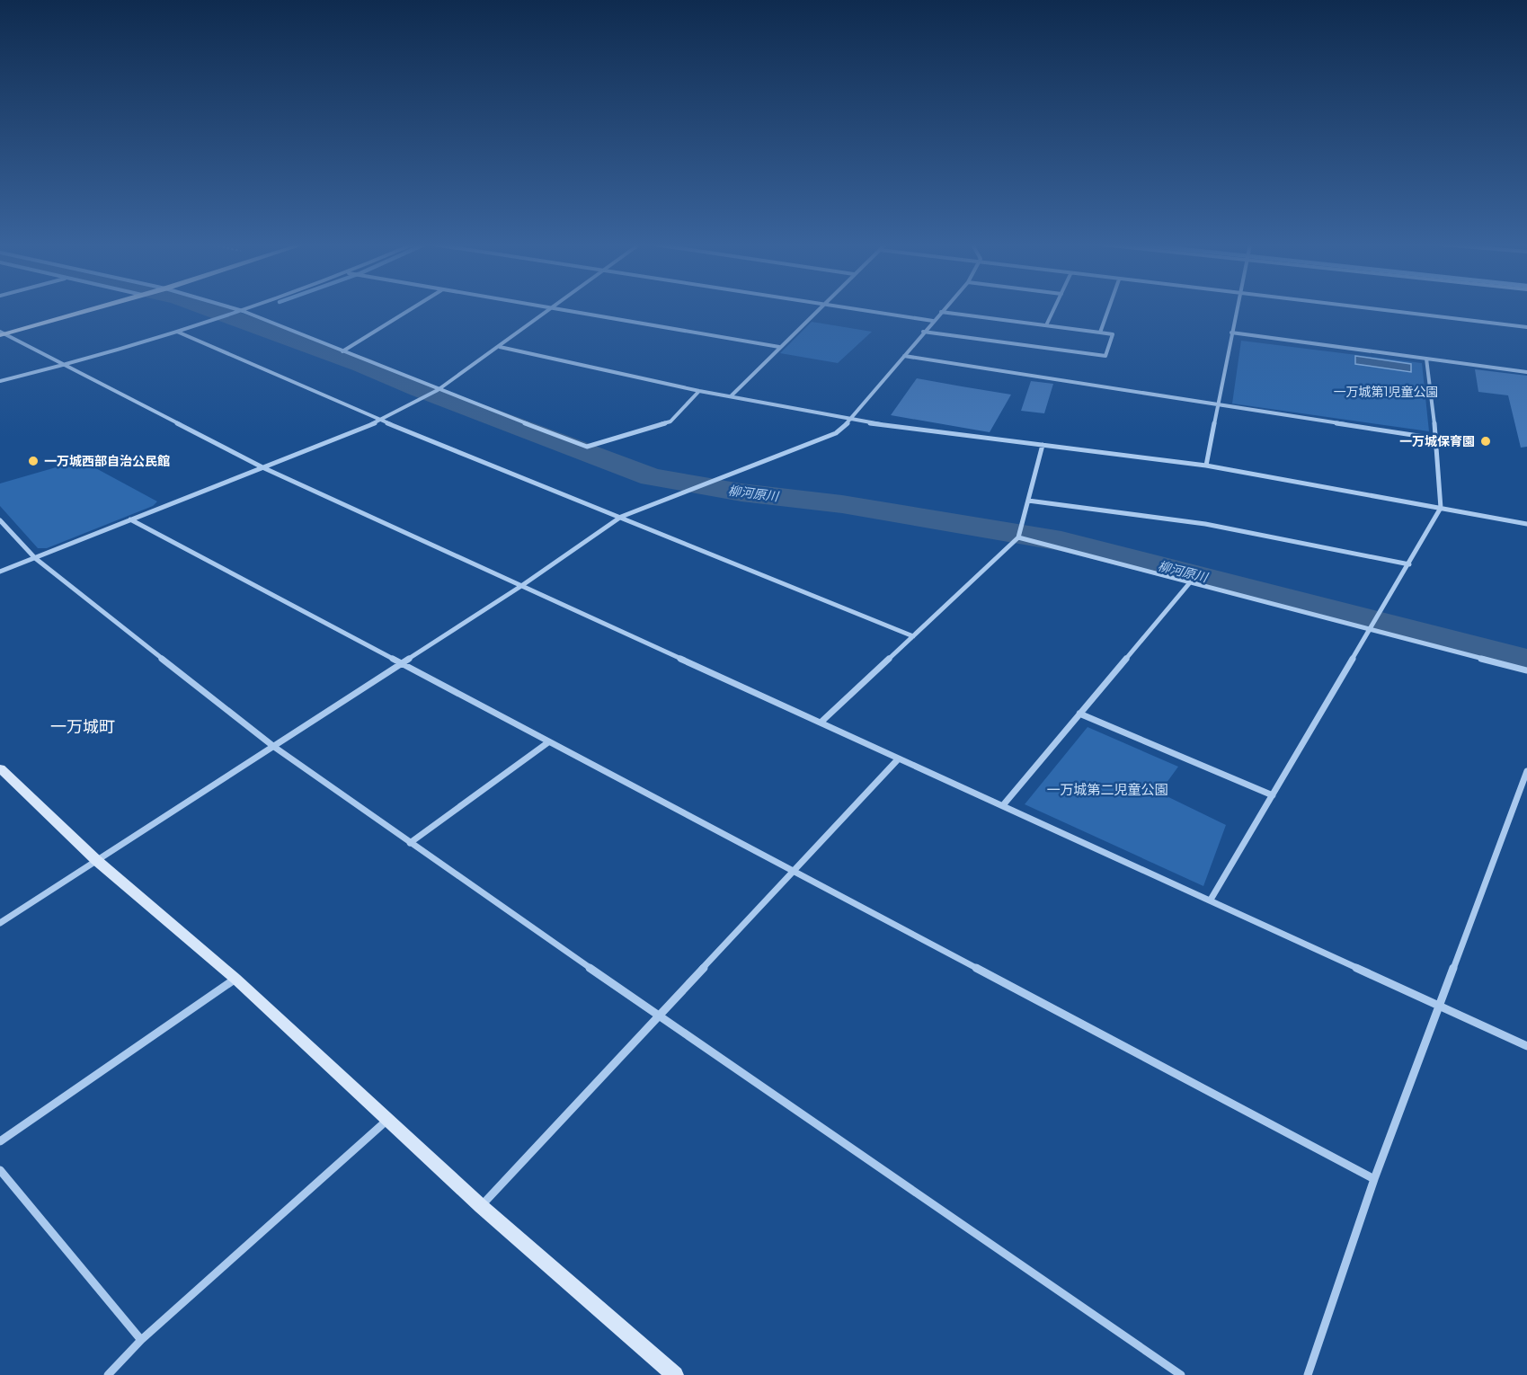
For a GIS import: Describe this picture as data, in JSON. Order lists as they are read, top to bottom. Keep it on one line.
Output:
{"districts":["一万城町"],"water":["柳河原川"],"parks":["一万城第1児童公園","一万城第二児童公園"],"places":["一万城保育園","一万城西部自治公民館"]}
